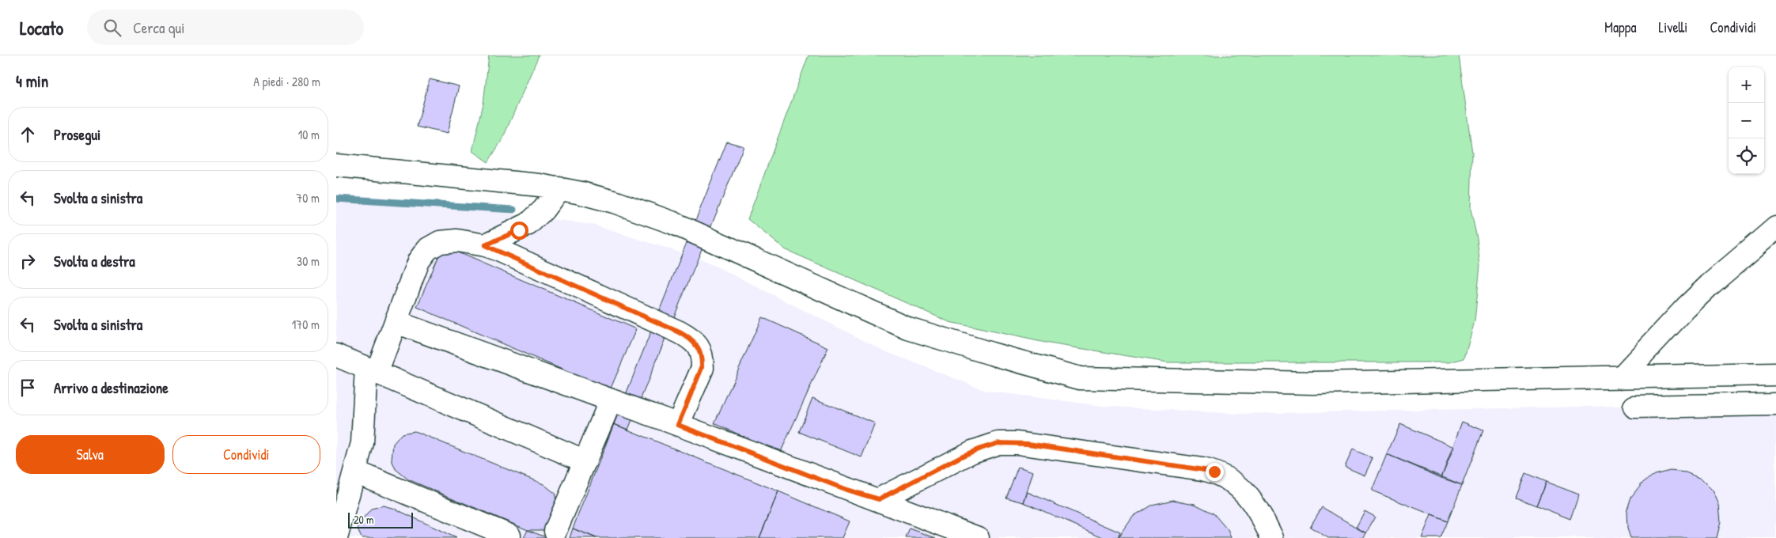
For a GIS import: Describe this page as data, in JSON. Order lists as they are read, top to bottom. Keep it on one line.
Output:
{"scale_bar":"20 m","page":{"header":"Locato","search":"Cerca qui","nav":["Mappa","Livelli","Condividi"],"heading":["4 min","A piedi · 280 m"],"map_buttons":["+","−"],"list":[["Prosegui","10 m"],["Svolta a sinistra","70 m"],["Svolta a destra","30 m"],["Svolta a sinistra","170 m"],"Arrivo a destinazione"],"buttons":["Salva","Condividi"],"scale":"20 m"}}
